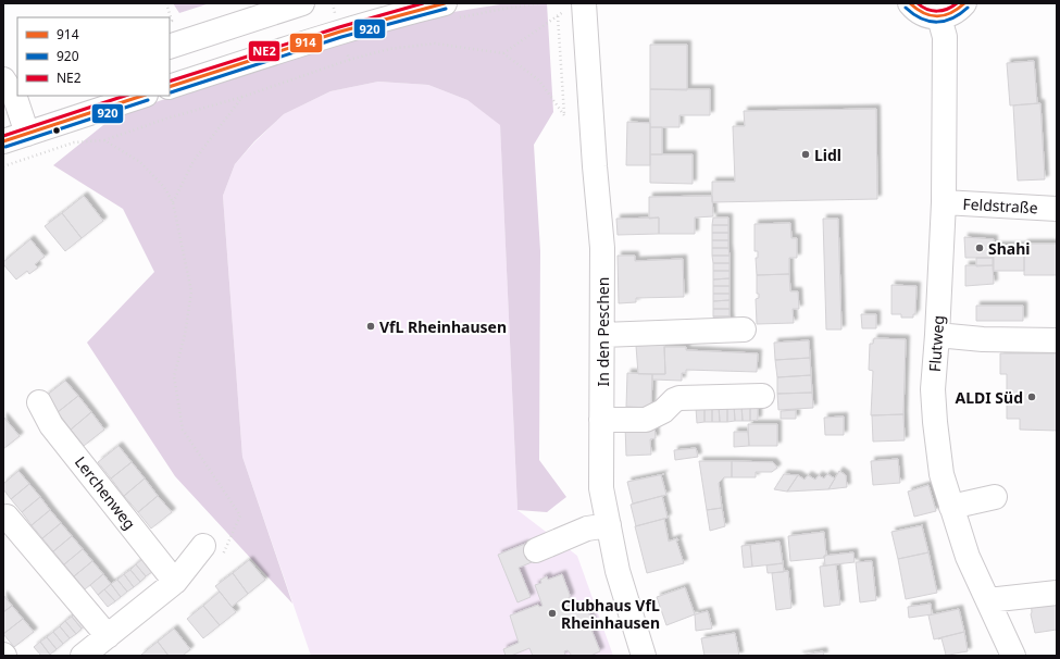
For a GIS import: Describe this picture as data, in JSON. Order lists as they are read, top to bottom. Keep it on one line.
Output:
{"streets":{"street":["Feldstraße","In den Peschen","Flutweg","Lerchenweg"]},"crossings":[["Feldstraße","Flutweg"]],"places":["Lidl","Shahi","VfL Rheinhausen","ALDI Süd","Clubhaus VfL Rheinhausen"],"lines":["transit line 914","transit line NE2","transit line 920"],"legend":["914","920","NE2"]}
